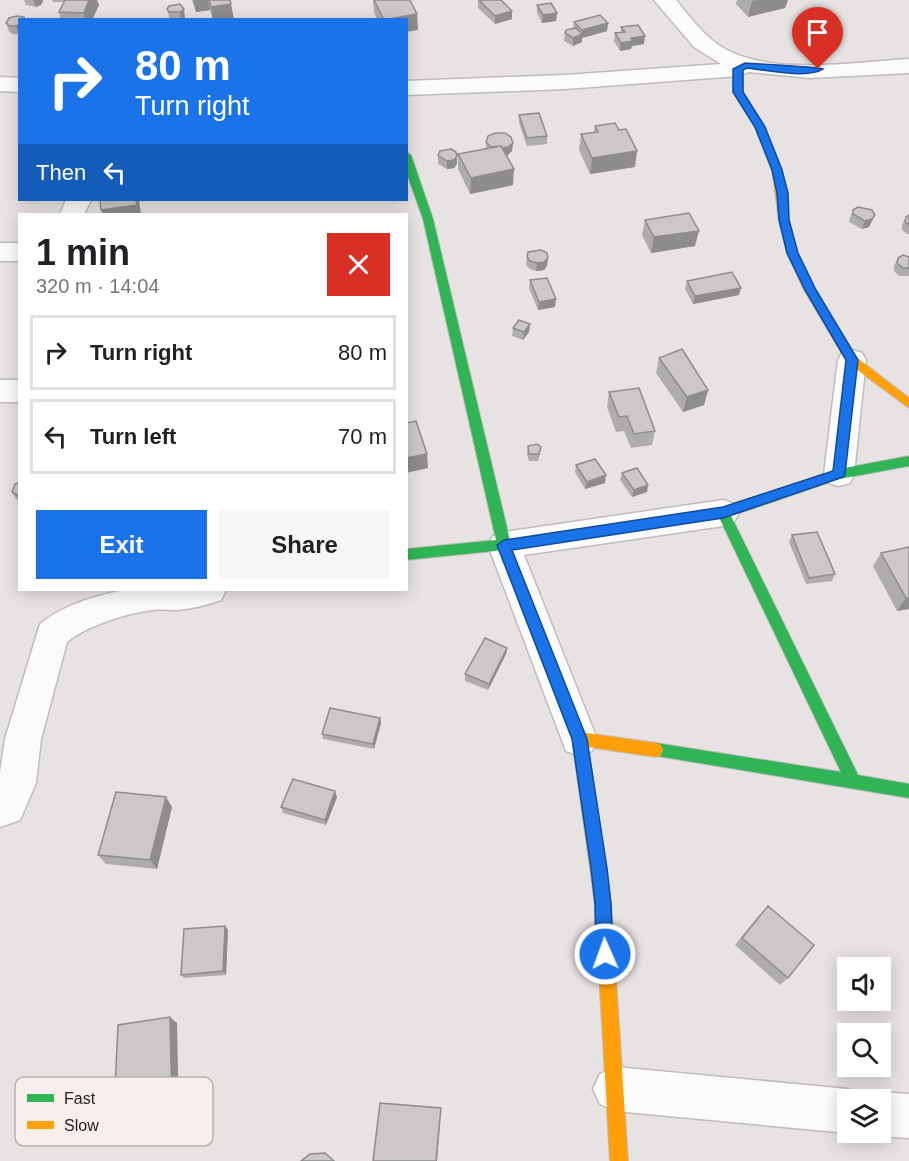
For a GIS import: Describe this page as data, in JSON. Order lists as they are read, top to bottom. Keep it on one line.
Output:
{"legend":["Fast","Slow"],"page":{"turn":["80 m","Turn right"],"then":"Then","heading":["1 min","320 m · 14:04"],"list":[{"name":"Turn right","value":"80 m"},{"name":"Turn left","value":"70 m"}],"buttons":["Exit","Share"]}}
